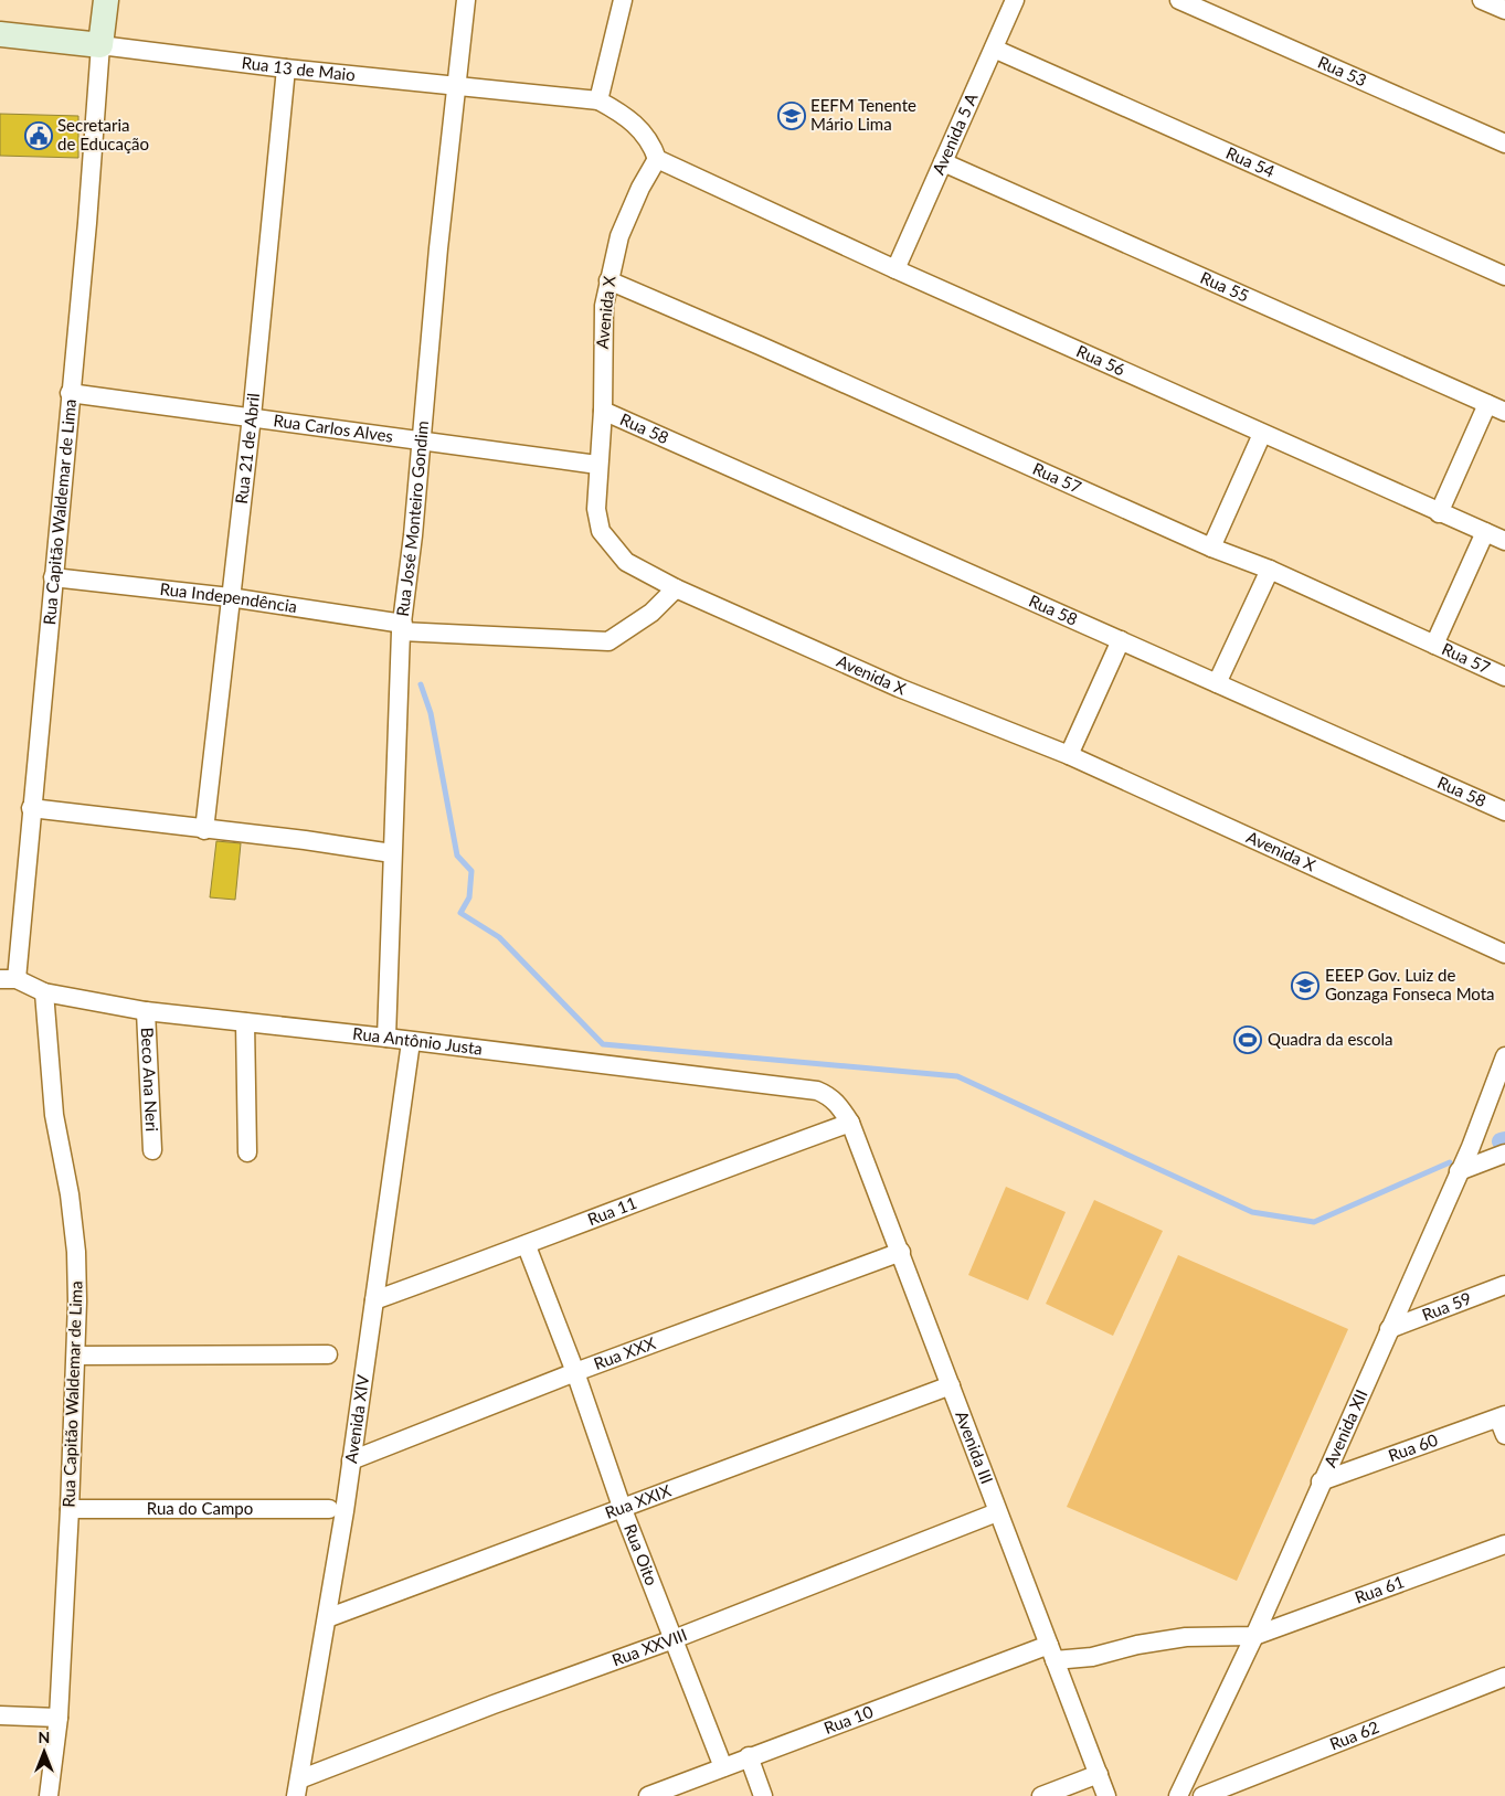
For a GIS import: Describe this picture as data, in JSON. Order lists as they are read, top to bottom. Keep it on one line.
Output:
{"streets":{"street":["Rua 13 de Maio","Rua 53","Avenida 5 A","Rua 54","Rua 55","Avenida X","Rua 56","Rua Carlos Alves","Rua 58","Rua 21 de Abril","Rua 57","Rua Capitão Waldemar de Lima","Rua José Monteiro Gondim","Rua Independência","Rua Antônio Justa","Beco Ana Neri","Rua 11","Rua 59","Rua XXX","Avenida XIV","Avenida XII","Avenida III","Rua 60","Rua XXIX","Rua do Campo","Rua Oito","Rua 61","Rua XXVIII","Rua 10","Rua 62"]},"crossings":[["Rua 13 de Maio","Rua 21 de Abril"],["Rua 13 de Maio","Rua Capitão Waldemar de Lima"],["Rua 13 de Maio","Rua José Monteiro Gondim"],["Avenida 5 A","Rua 54"],["Avenida 5 A","Rua 55"],["Avenida 5 A","Rua 56"],["Avenida X","Rua 56"],["Avenida X","Rua Carlos Alves"],["Avenida X","Rua 58"],["Avenida X","Rua 57"],["Avenida X","Rua Independência"],["Rua Carlos Alves","Rua 21 de Abril"],["Rua Carlos Alves","Rua Capitão Waldemar de Lima"],["Rua Carlos Alves","Rua José Monteiro Gondim"],["Rua 21 de Abril","Rua Independência"],["Rua Capitão Waldemar de Lima","Rua Independência"],["Rua Capitão Waldemar de Lima","Rua Antônio Justa"],["Rua Capitão Waldemar de Lima","Rua do Campo"],["Rua José Monteiro Gondim","Rua Independência"],["Rua José Monteiro Gondim","Rua Antônio Justa"],["Rua Antônio Justa","Beco Ana Neri"],["Rua Antônio Justa","Avenida XIV"],["Rua Antônio Justa","Avenida III"],["Rua 11","Avenida XIV"],["Rua 11","Avenida III"],["Rua 11","Rua Oito"],["Rua 59","Avenida XII"],["Rua XXX","Avenida XIV"],["Rua XXX","Avenida III"],["Rua XXX","Rua Oito"],["Avenida XIV","Rua XXIX"],["Avenida XIV","Rua XXVIII"],["Avenida XII","Rua 60"],["Avenida XII","Rua 61"],["Avenida XII","Rua 10"],["Avenida III","Rua XXIX"],["Avenida III","Rua XXVIII"],["Avenida III","Rua 10"],["Rua XXIX","Rua Oito"],["Rua Oito","Rua XXVIII"],["Rua Oito","Rua 10"],["Rua 61","Rua 10"]],"places":{"school or university":["EEFM Tenente Mário Lima","EEEP Gov. Luiz de Gonzaga Fonseca Mota"],"public building":["Secretaria de Educação"],"sports":["Quadra da escola"]},"north":"top"}
